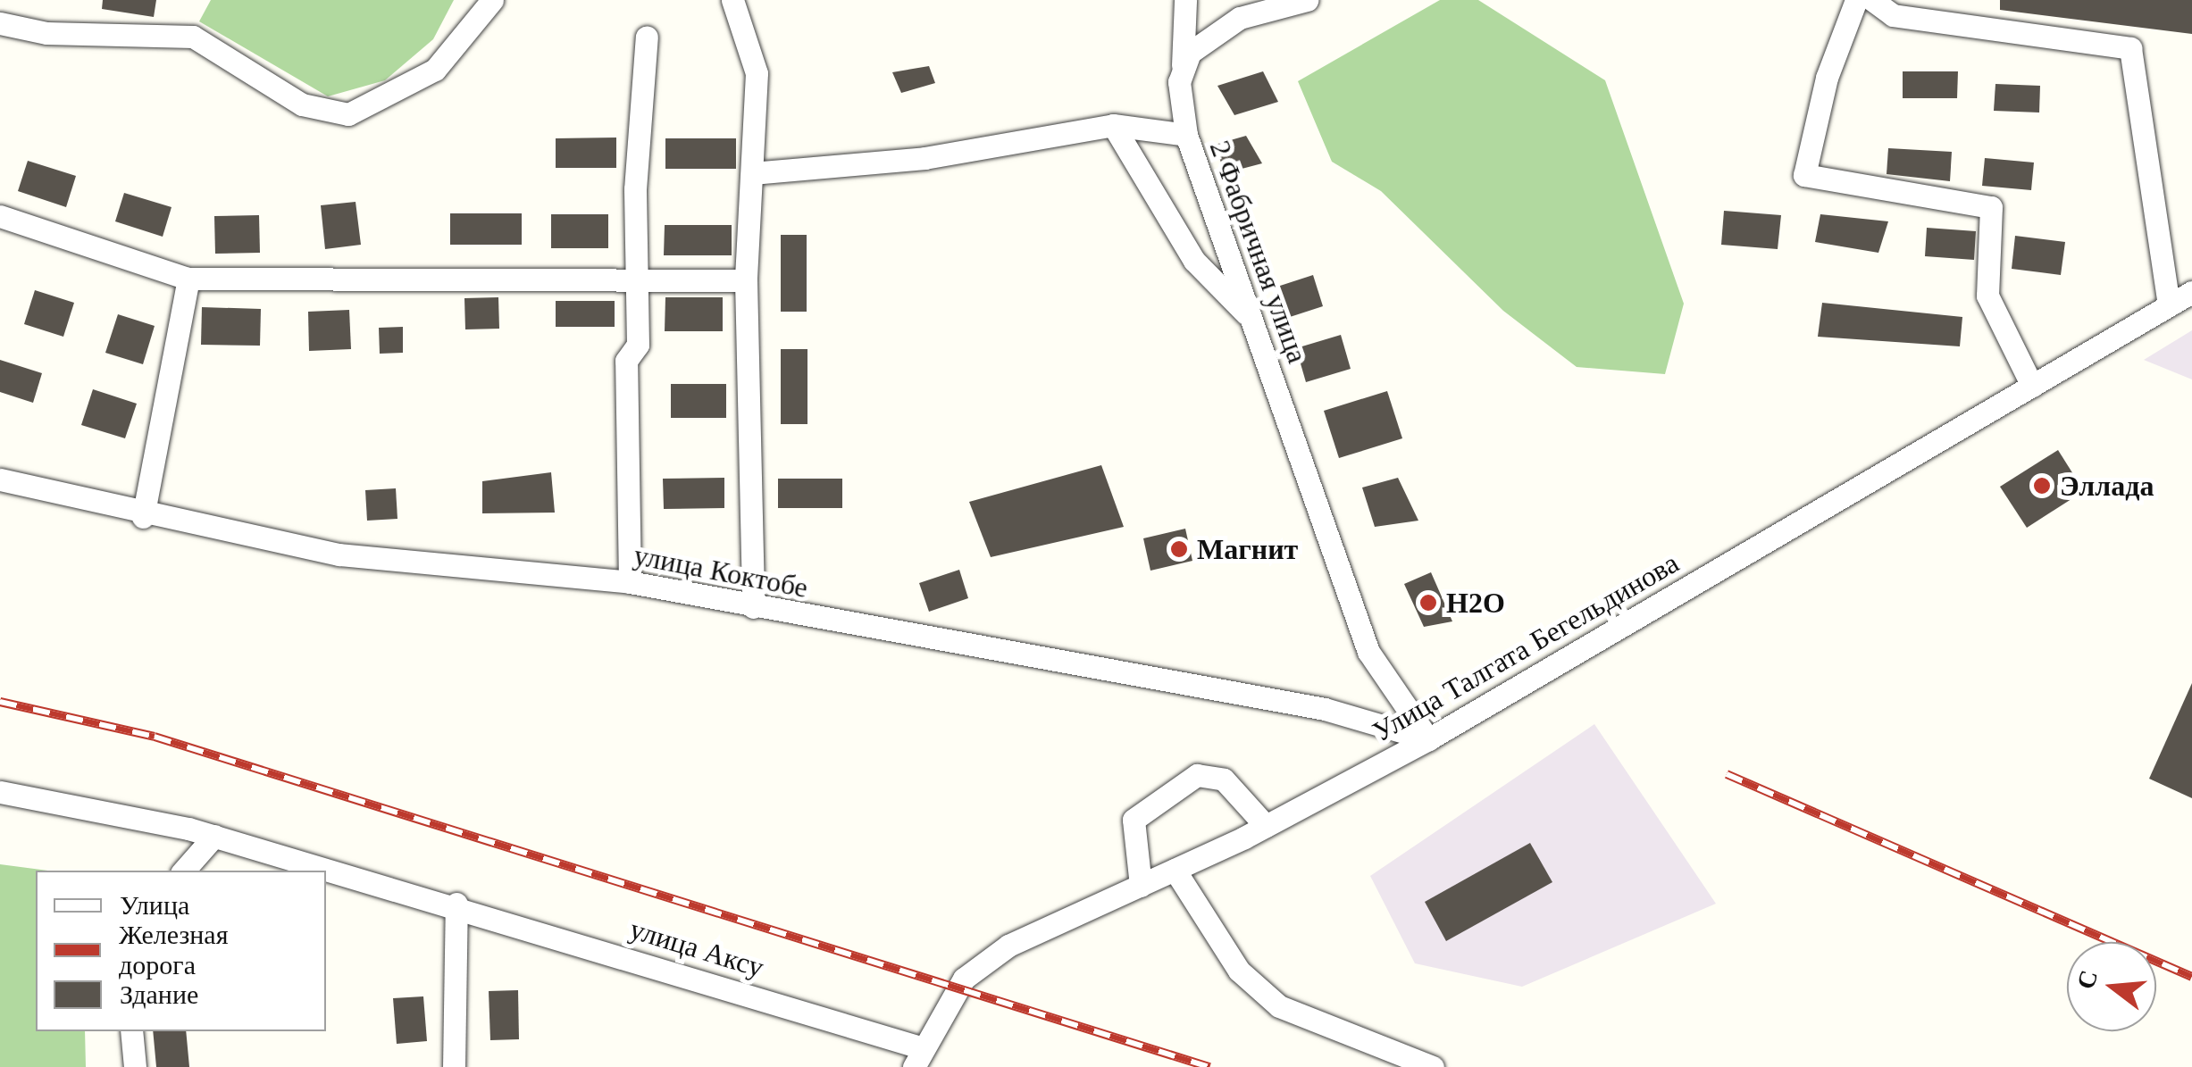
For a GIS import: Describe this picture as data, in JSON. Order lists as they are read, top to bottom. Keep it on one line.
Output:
{"streets":{"street":["2 Фабричная улица","улица Коктобе","Улица Талгата Бегельдинова","улица Аксу"]},"crossings":[["2 Фабричная улица","улица Коктобе"],["2 Фабричная улица","Улица Талгата Бегельдинова"],["улица Коктобе","Улица Талгата Бегельдинова"],["Улица Талгата Бегельдинова","улица Аксу"]],"places":["Эллада","Магнит","H2O"],"legend":["Улица","Железная дорога","Здание"],"north":"left"}
